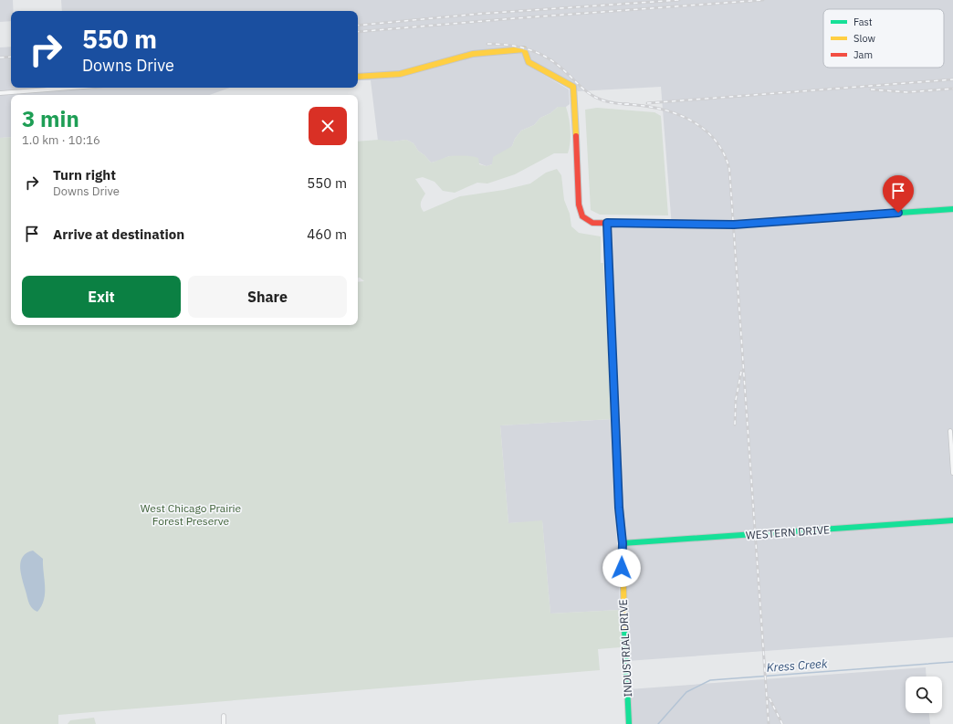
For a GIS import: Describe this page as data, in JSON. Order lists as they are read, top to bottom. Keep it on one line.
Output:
{"streets":{"street":["WESTERN DRIVE","INDUSTRIAL DRIVE"]},"crossings":[["WESTERN DRIVE","INDUSTRIAL DRIVE"]],"water":["Kress Creek"],"parks":["West Chicago Prairie Forest Preserve"],"legend":["Fast","Slow","Jam"],"page":{"turn":["550 m","Downs Drive"],"heading":["3 min","1.0 km · 10:16"],"list":[{"name":"Turn right","note":"Downs Drive","value":"550 m"},{"name":"Arrive at destination","value":"460 m"}],"buttons":["Exit","Share"]}}
